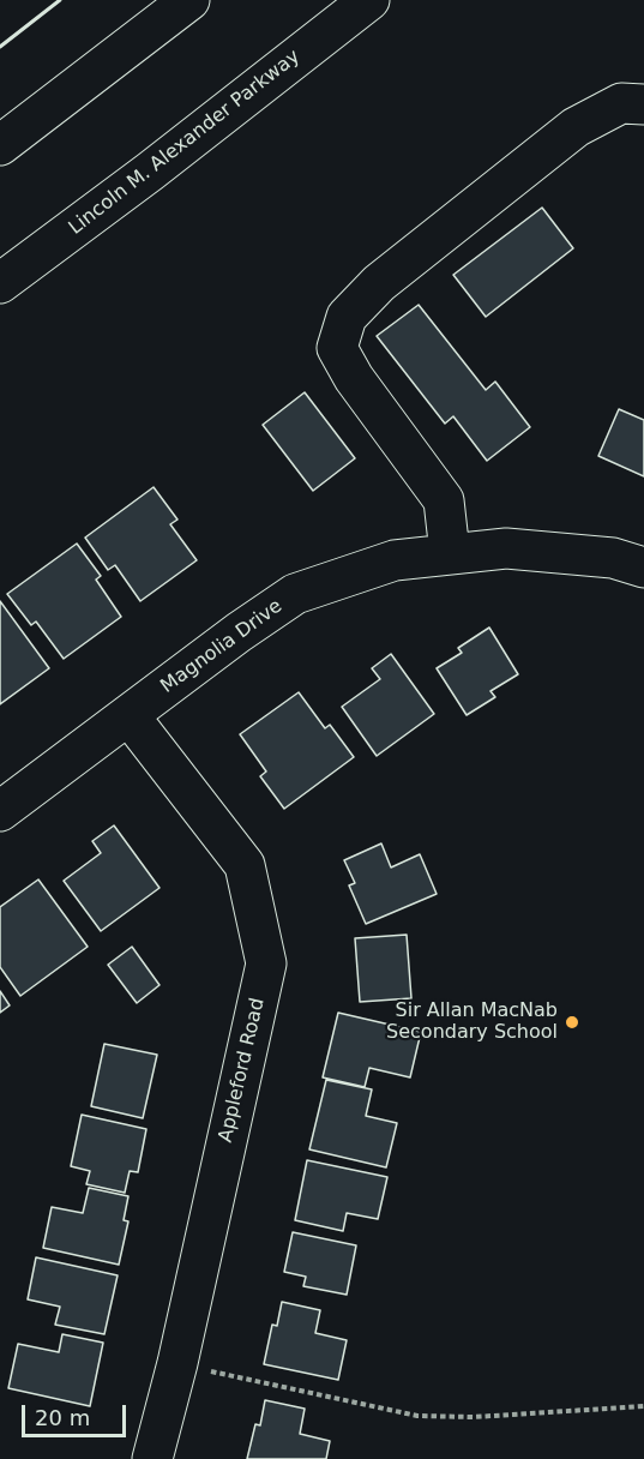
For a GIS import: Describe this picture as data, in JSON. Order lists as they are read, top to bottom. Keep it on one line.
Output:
{"streets":{"main road":["Lincoln M. Alexander Parkway","Magnolia Drive","Appleford Road"]},"crossings":[["Magnolia Drive","Appleford Road"]],"places":["Sir Allan MacNab Secondary School"],"scale_bar":"20 m"}
